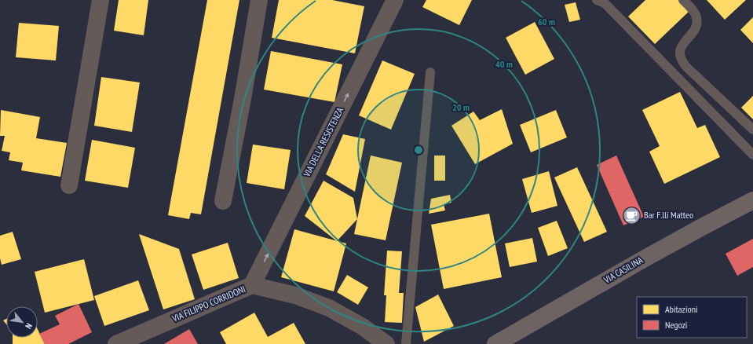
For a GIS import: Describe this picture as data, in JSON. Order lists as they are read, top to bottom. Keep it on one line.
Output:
{"streets":{"main road":["VIA CASILINA"],"street":["VIA DELLA RESISTENZA","VIA FILIPPO CORRIDONI"]},"crossings":[["VIA DELLA RESISTENZA","VIA FILIPPO CORRIDONI"]],"places":{"cafe":["Bar F.lli Matteo"]},"legend":["Abitazioni","Negozi"],"north":"bottom right","rings":["60 m","40 m","20 m"]}
